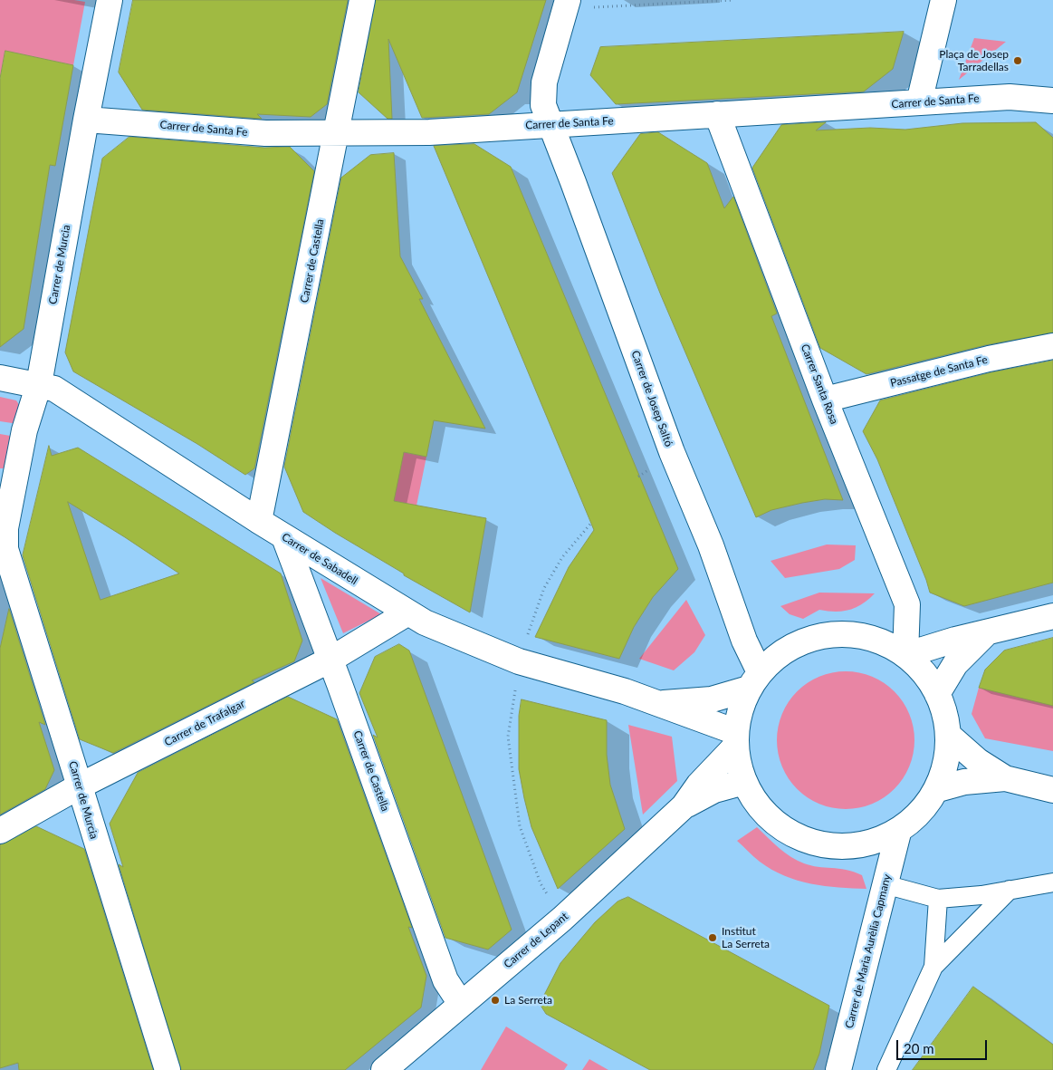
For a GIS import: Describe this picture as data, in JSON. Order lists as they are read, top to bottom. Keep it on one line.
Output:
{"streets":{"street":["Carrer de Santa Fe","Carrer de Castella","Carrer de Murcia","Passatge de Santa Fe","Carrer Santa Rosa","Carrer de Josep Saltó","Carrer de Sabadell","Carrer de Trafalgar","Carrer de Lepant","Carrer de Maria Aurèlia Capmany"]},"crossings":[["Carrer de Santa Fe","Carrer de Castella"],["Carrer de Santa Fe","Carrer de Murcia"],["Carrer de Santa Fe","Carrer Santa Rosa"],["Carrer de Santa Fe","Carrer de Josep Saltó"],["Carrer de Castella","Carrer de Sabadell"],["Carrer de Castella","Carrer de Trafalgar"],["Carrer de Castella","Carrer de Lepant"],["Carrer de Murcia","Carrer de Sabadell"],["Carrer de Murcia","Carrer de Trafalgar"],["Passatge de Santa Fe","Carrer Santa Rosa"],["Carrer de Josep Saltó","Carrer de Sabadell"],["Carrer de Sabadell","Carrer de Trafalgar"],["Carrer de Sabadell","Carrer de Lepant"]],"places":["Plaça de Josep Tarradellas","Institut La Serreta","La Serreta"],"scale_bar":"20 m"}
